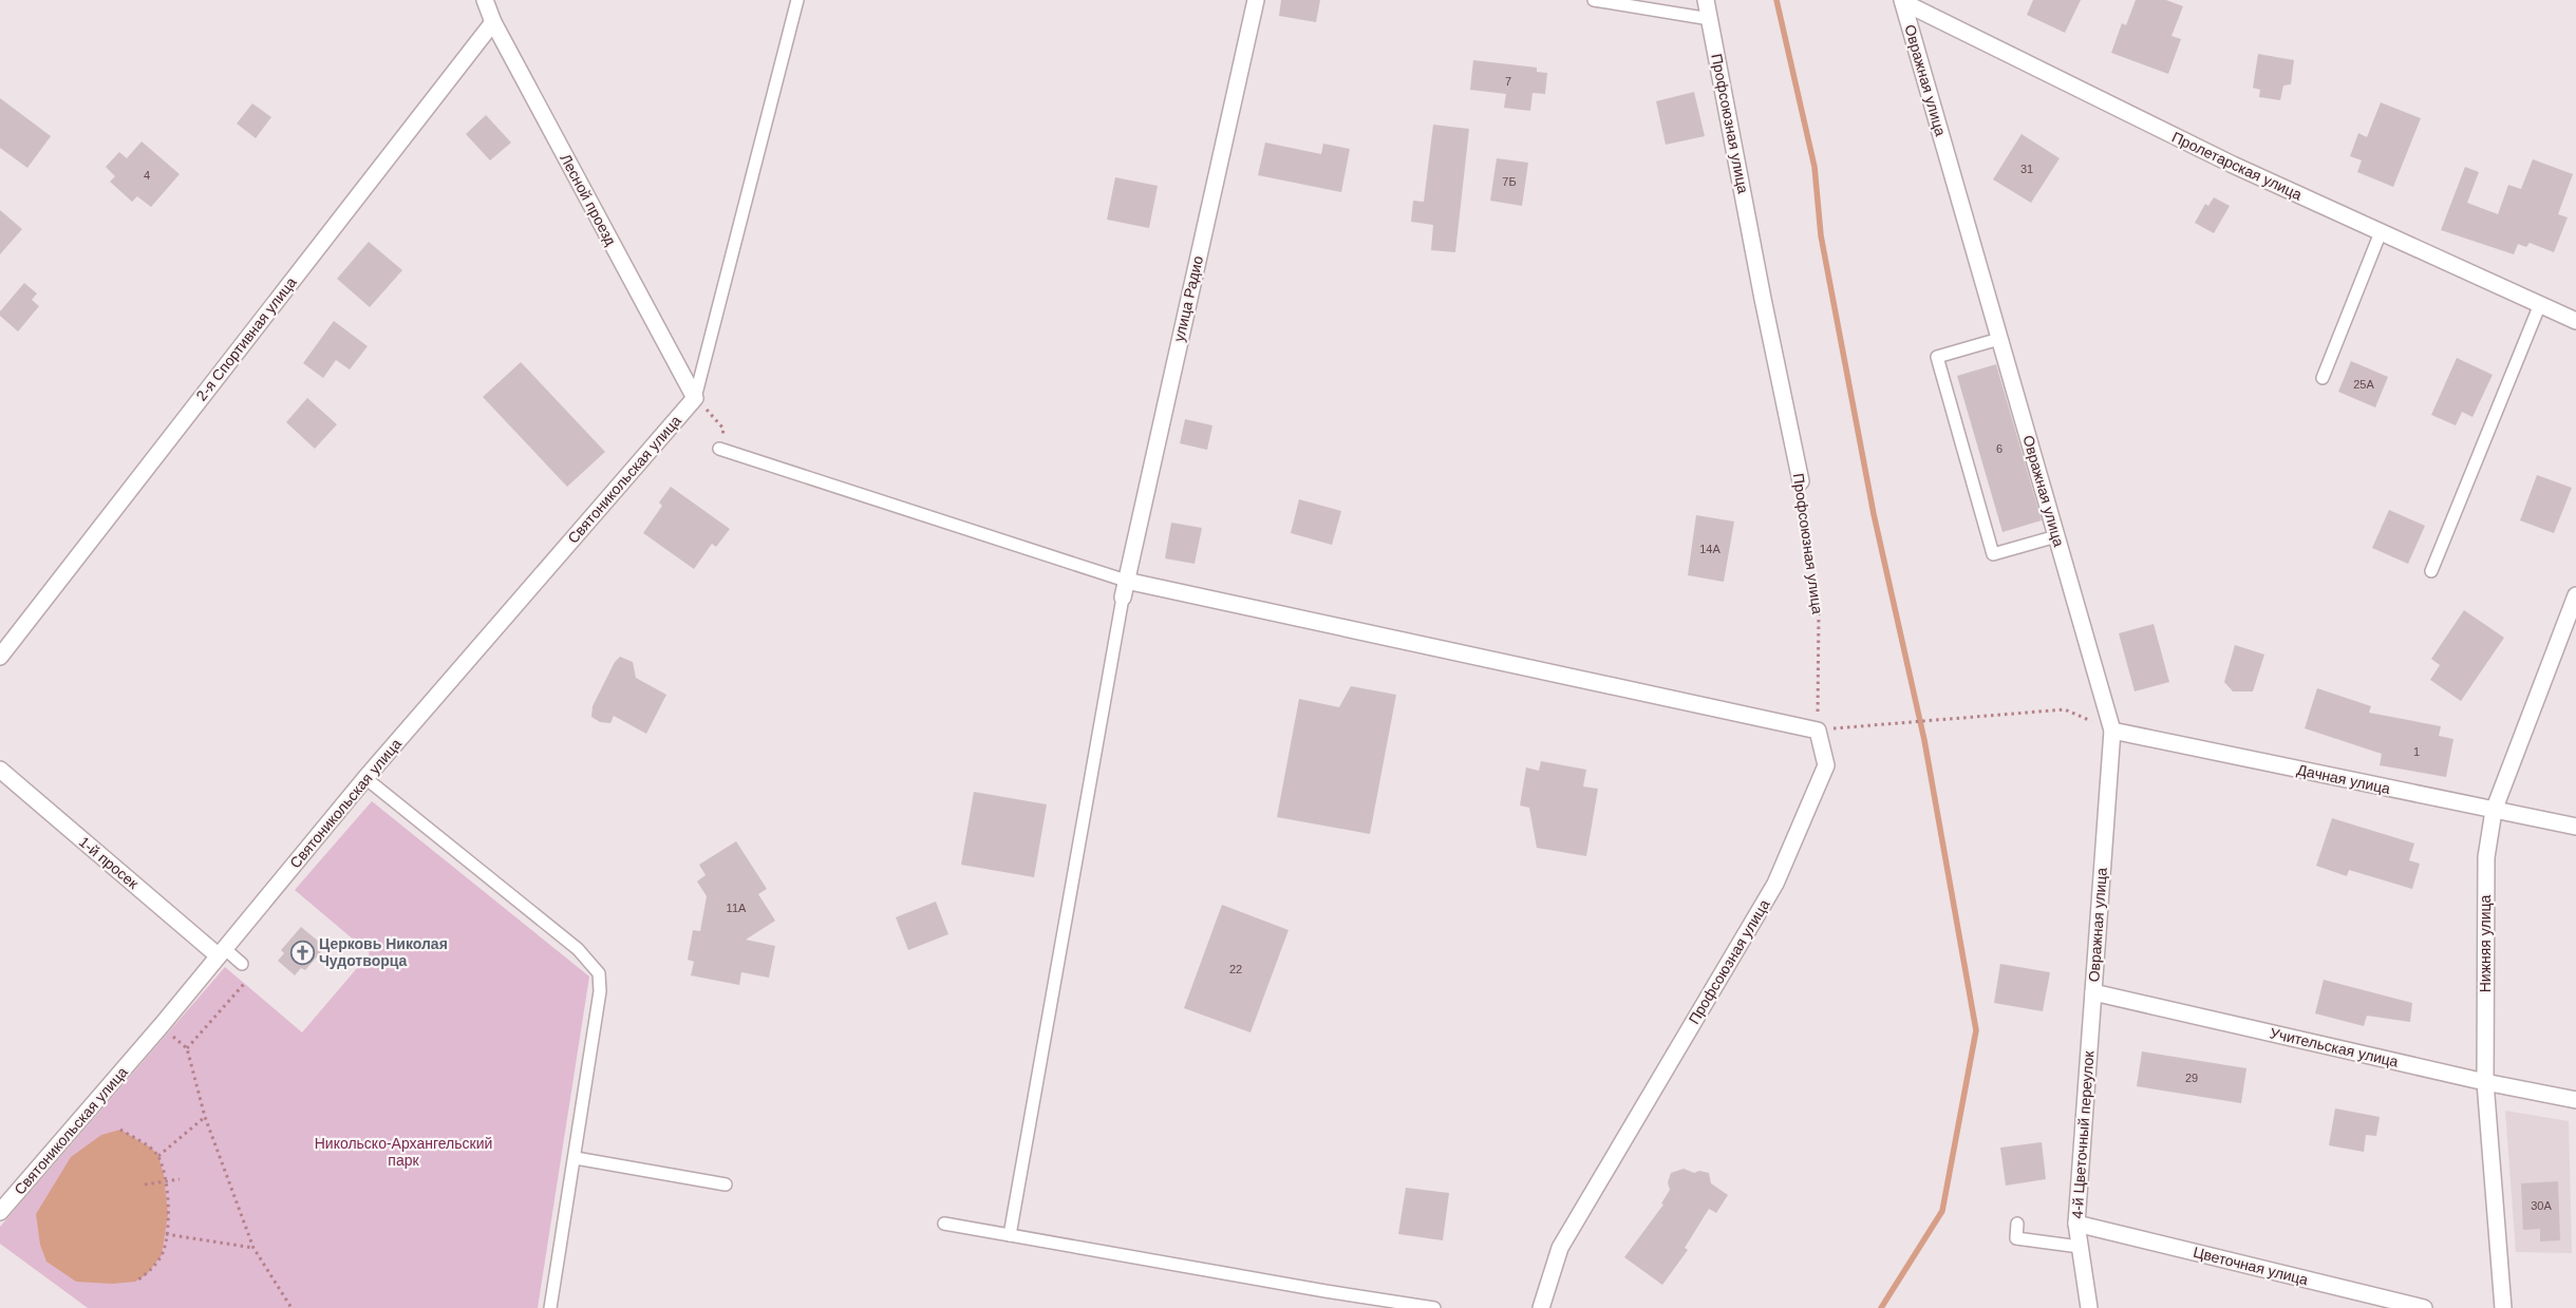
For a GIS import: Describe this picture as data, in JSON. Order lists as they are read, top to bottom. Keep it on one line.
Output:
{"streets":{"street":["Овражная улица","Профсоюзная улица","Пролетарская улица","Лесной проезд","улица Радио","2-я Спортивная улица","Святоникольская улица","Дачная улица","1-й просек","Нижняя улица","Учительская улица","4-й Цветочный переулок","Цветочная улица"]},"crossings":[["Овражная улица","Пролетарская улица"],["Овражная улица","Дачная улица"],["Овражная улица","Учительская улица"],["Овражная улица","4-й Цветочный переулок"],["Лесной проезд","2-я Спортивная улица"],["Лесной проезд","Святоникольская улица"],["Святоникольская улица","1-й просек"],["Дачная улица","Нижняя улица"],["Нижняя улица","Учительская улица"],["Учительская улица","4-й Цветочный переулок"],["4-й Цветочный переулок","Цветочная улица"]],"parks":["Никольско-Архангельский парк"],"places":{"church":["Церковь Николая Чудотворца"]},"house_numbers":["7","31","4","7Б","25А","6","14А","1","11А","22","29","30А"]}
